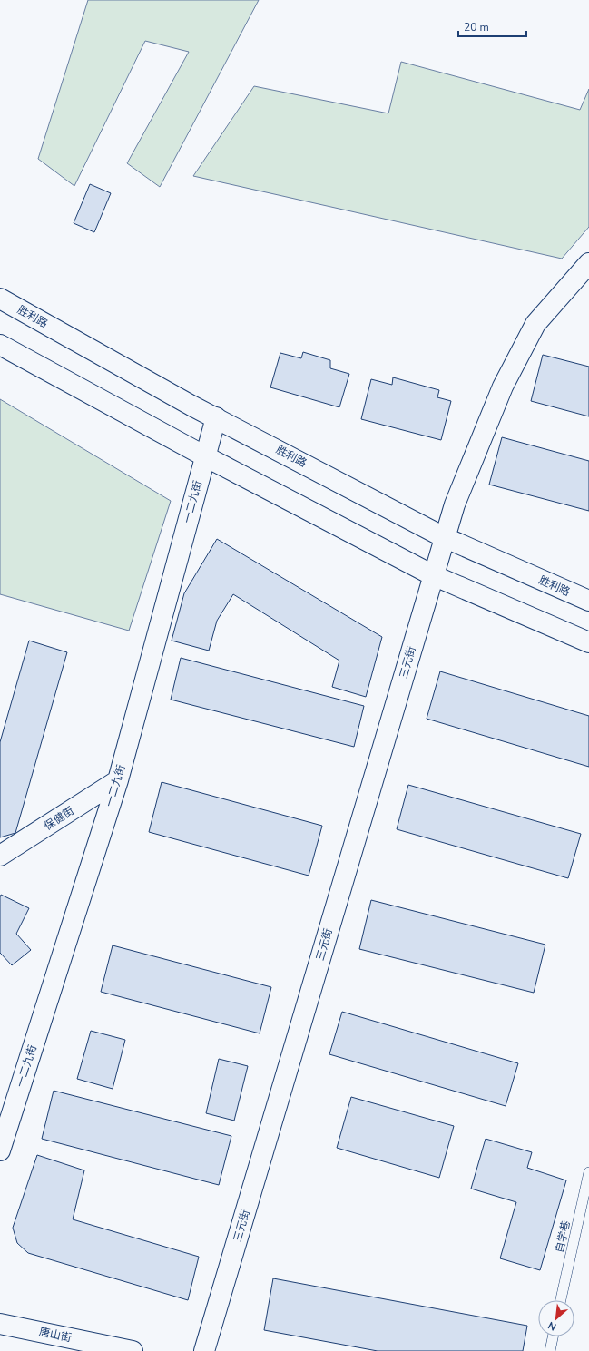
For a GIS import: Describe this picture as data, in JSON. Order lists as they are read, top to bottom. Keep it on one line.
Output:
{"streets":{"street":["胜利路","一二九街","三元街","保健街","唐山街"],"lane":["自学巷"]},"crossings":[["胜利路","一二九街"],["胜利路","三元街"],["一二九街","保健街"]],"scale_bar":"20 m","north":"bottom left"}
